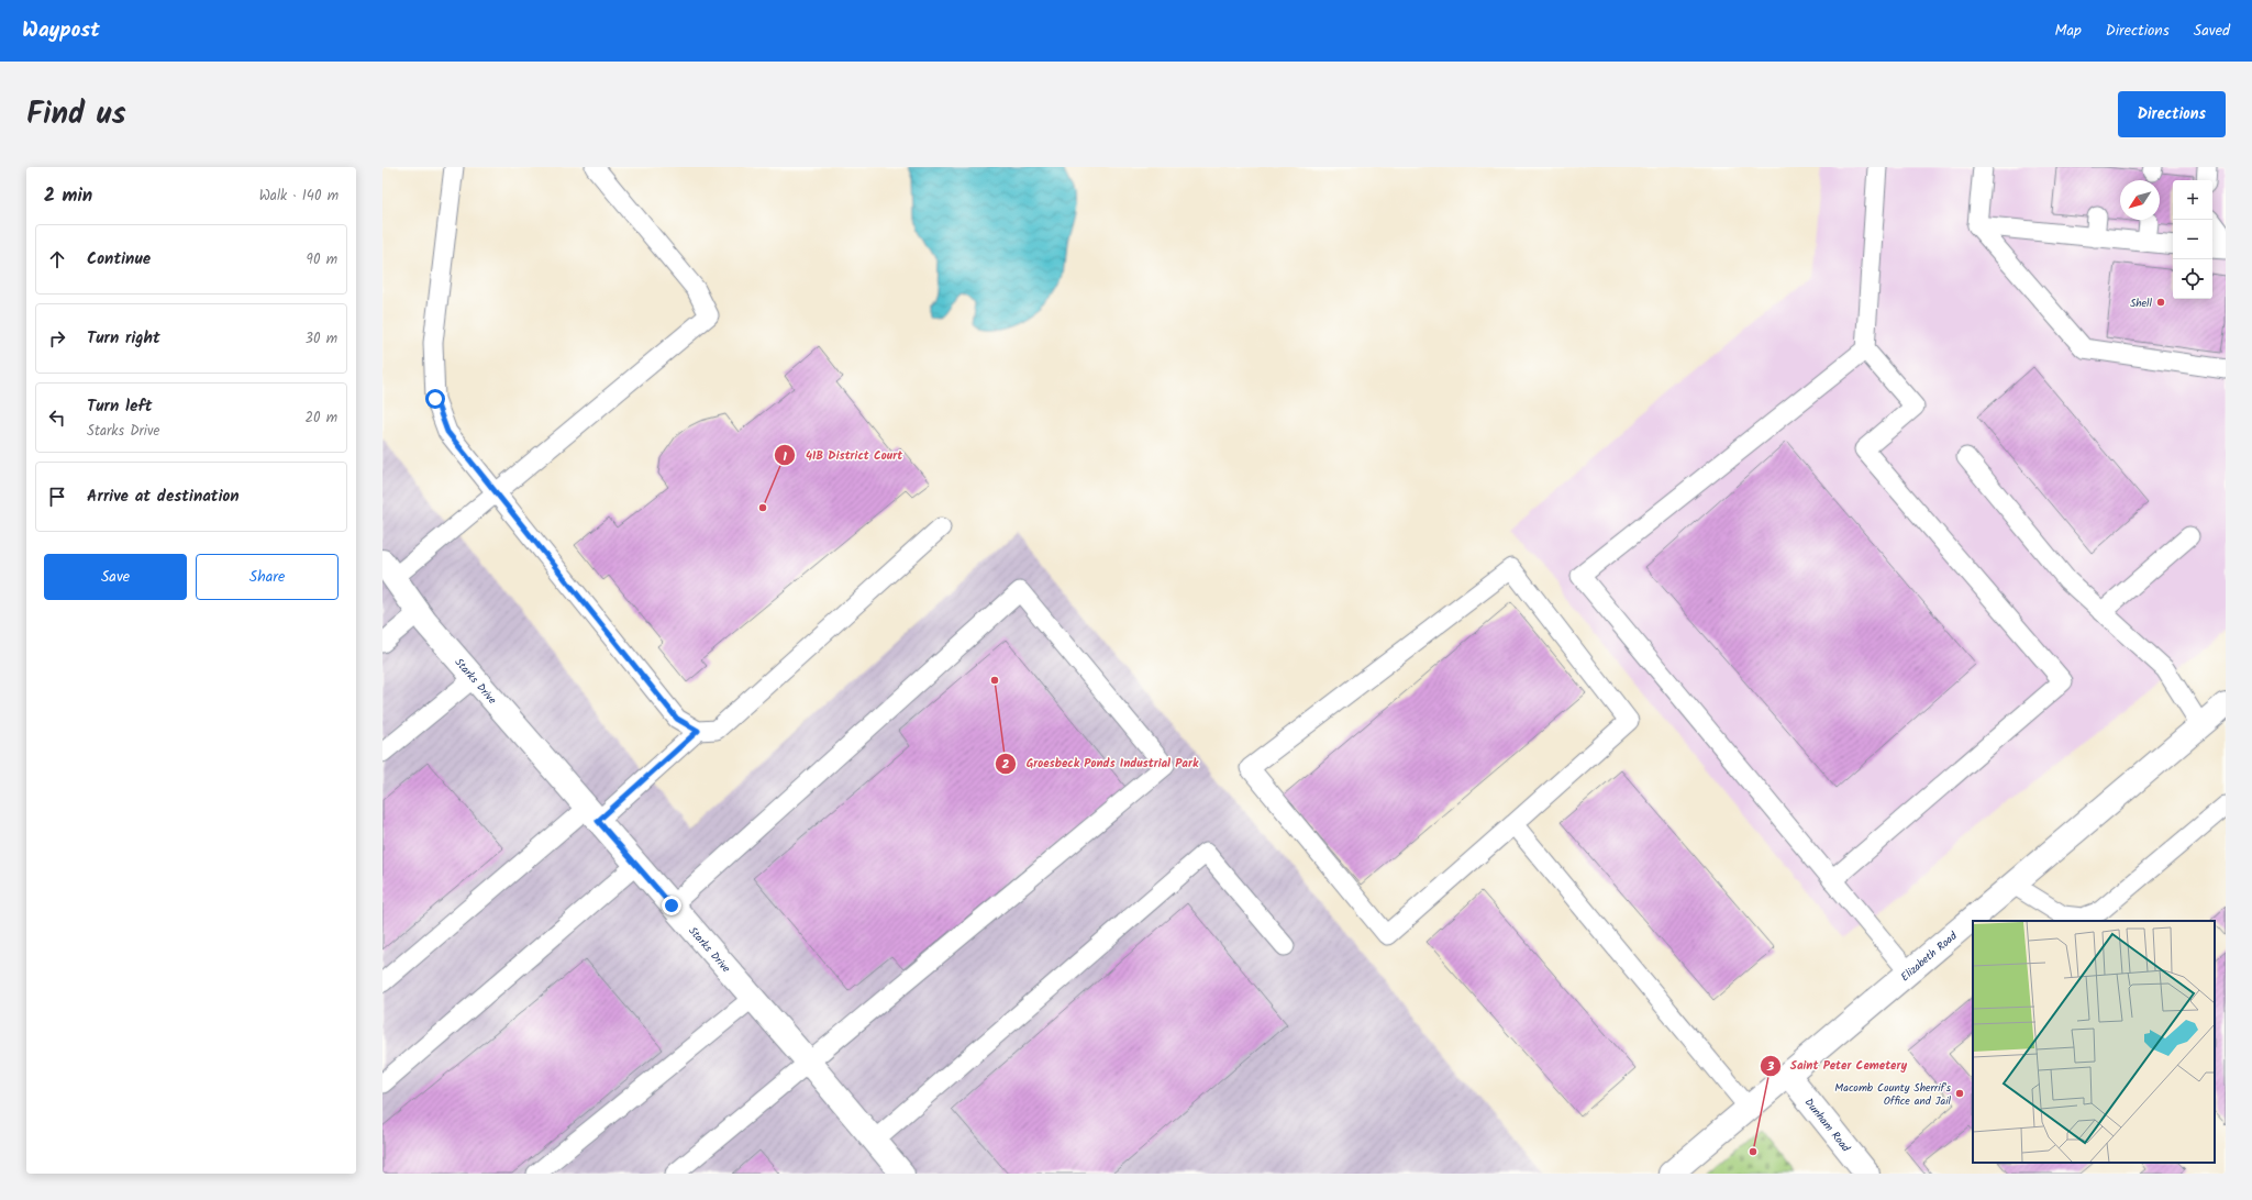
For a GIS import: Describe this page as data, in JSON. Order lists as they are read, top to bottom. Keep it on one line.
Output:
{"streets":{"street":["Starks Drive","Elizabeth Road","Dunham Road"]},"crossings":[["Elizabeth Road","Dunham Road"]],"places":["Shell","41B District Court","Groesbeck Ponds Industrial Park","Macomb County Sherrif's Office and Jail","Saint Peter Cemetery"],"north":"bottom left","page":{"header":"Waypost","nav":["Map","Directions","Saved"],"title":"Find us","buttons":["Directions",["Save","Share"]],"heading":["2 min","Walk · 140 m"],"map_buttons":["+","−"],"list":[["Continue","90 m"],["Turn right","30 m"],["Turn left","Starks Drive","20 m"],"Arrive at destination"]}}
